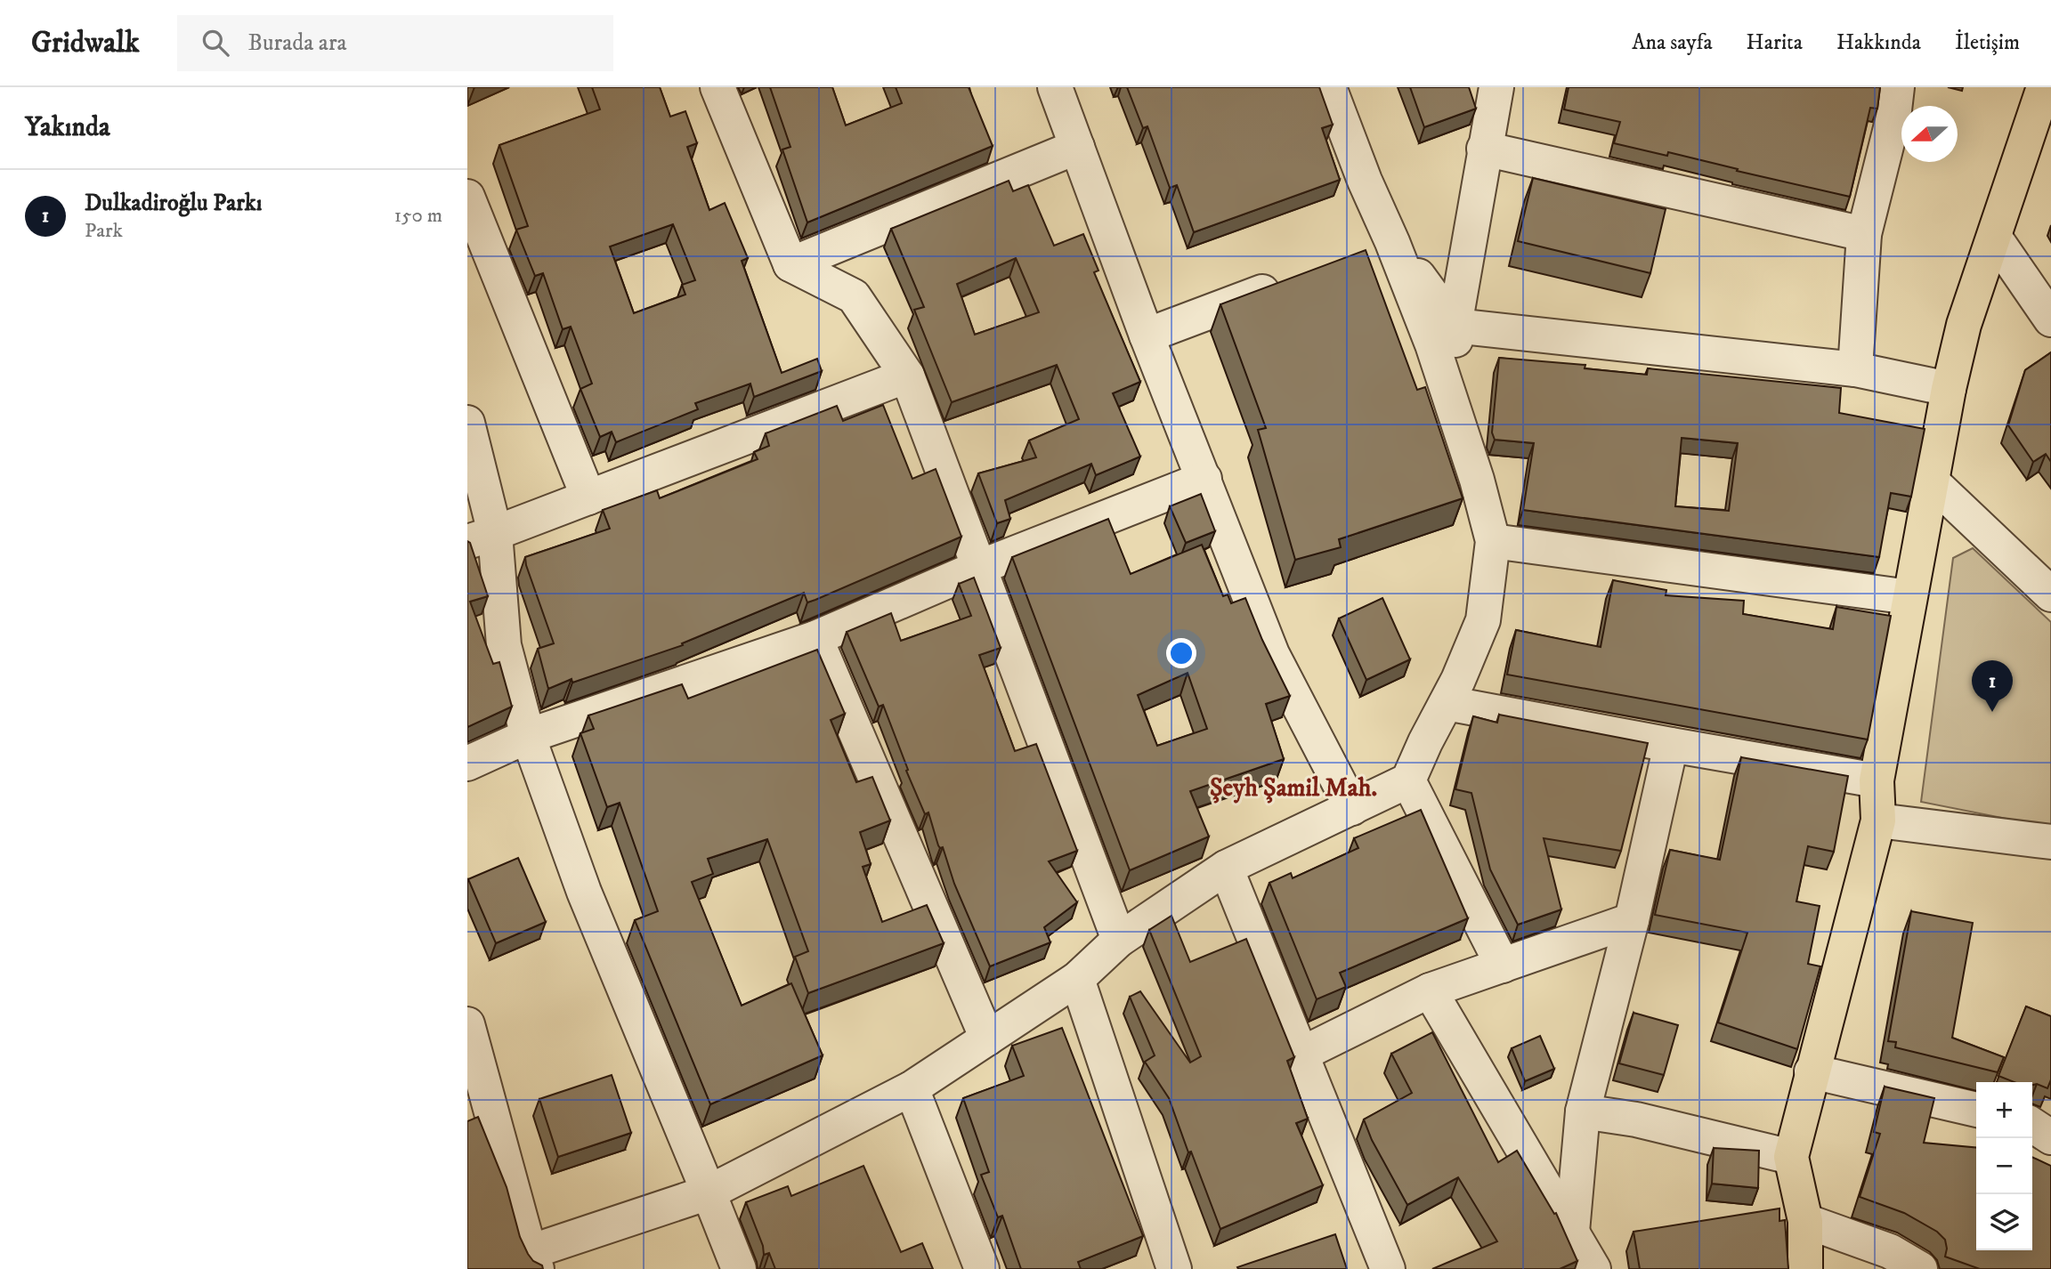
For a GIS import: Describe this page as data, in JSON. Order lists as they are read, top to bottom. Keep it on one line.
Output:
{"districts":["Şeyh Şamil Mah."],"north":"left","page":{"header":"Gridwalk","search":"Burada ara","nav":["Ana sayfa","Harita","Hakkında","İletişim"],"heading":"Yakında","list":[{"mark":"1","name":"Dulkadiroğlu Parkı","note":"Park","value":"150 m"}],"pins":"1","map_buttons":["+","−"]}}
